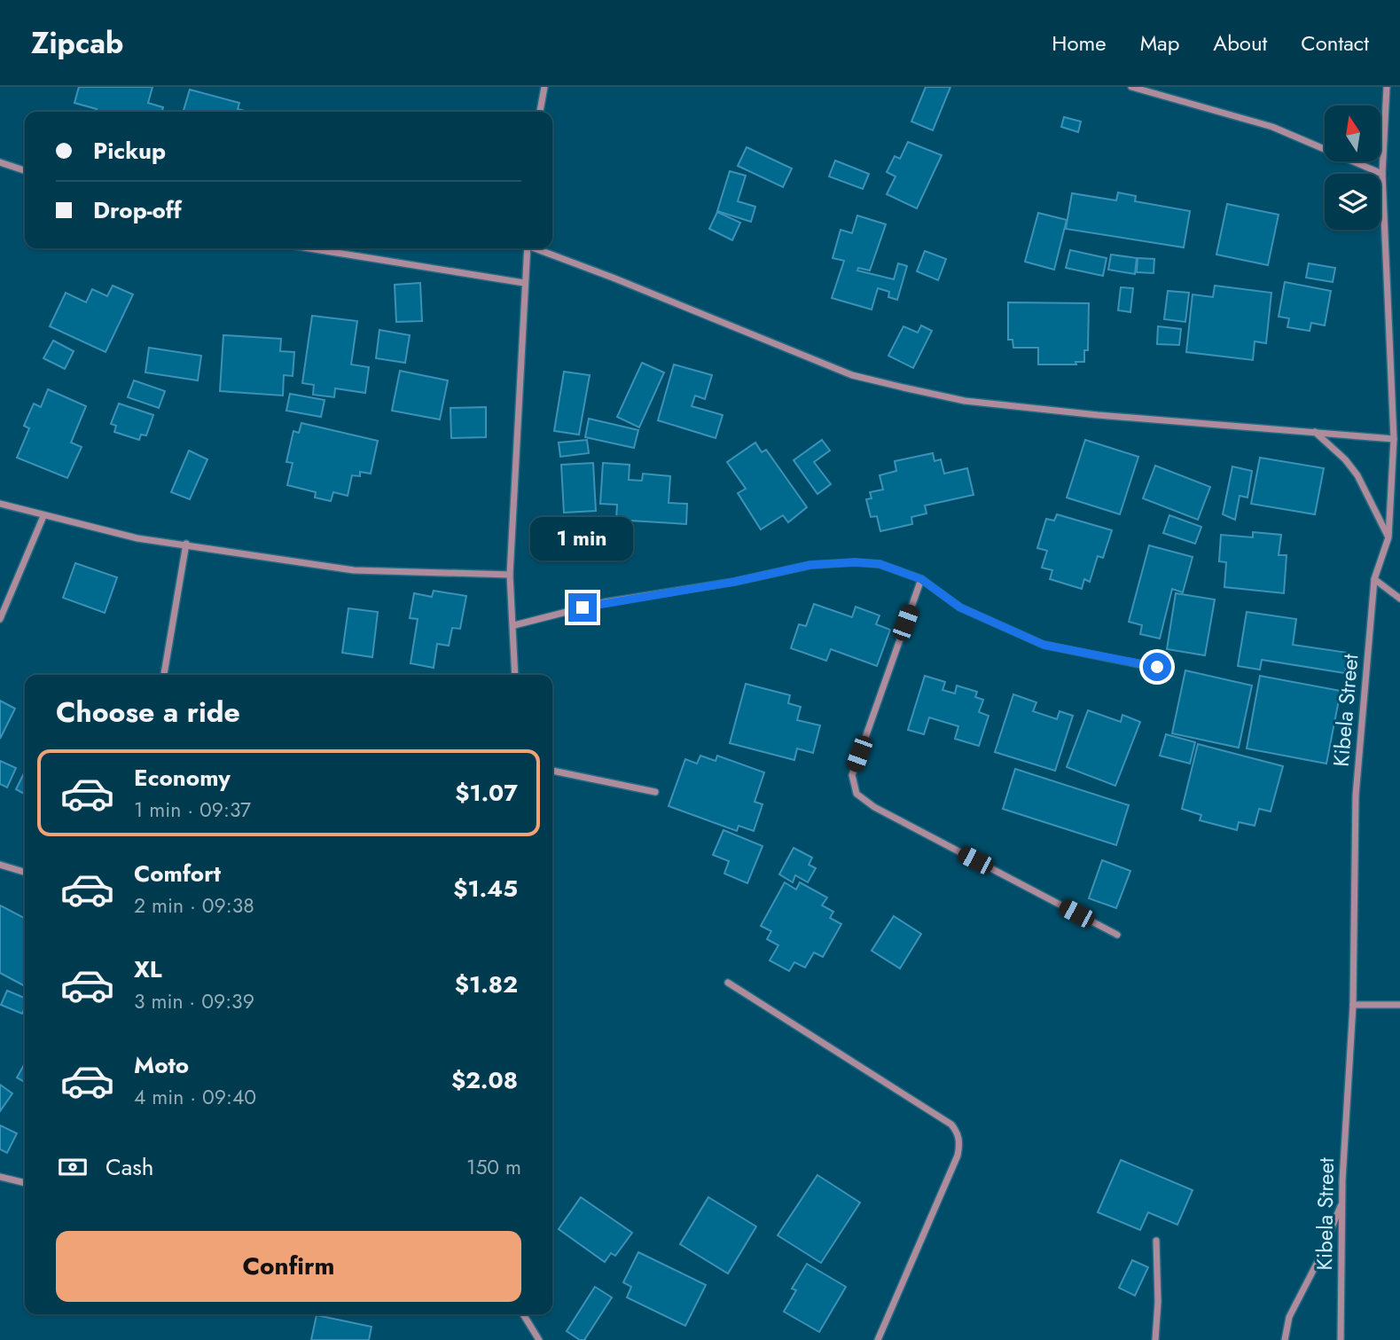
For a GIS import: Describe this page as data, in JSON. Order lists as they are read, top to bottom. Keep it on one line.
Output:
{"streets":{"street":["Kibela Street"]},"north":"top","page":{"header":"Zipcab","nav":["Home","Map","About","Contact"],"banner":["Pickup","Drop-off"],"bubble":"1 min","heading":"Choose a ride","list":[{"name":"Economy","note":"1 min · 09:37","value":"$1.07"},{"name":"Comfort","note":"2 min · 09:38","value":"$1.45"},{"name":"XL","note":"3 min · 09:39","value":"$1.82"},{"name":"Moto","note":"4 min · 09:40","value":"$2.08"}],"pay":["Cash","150 m"],"buttons":"Confirm"}}
